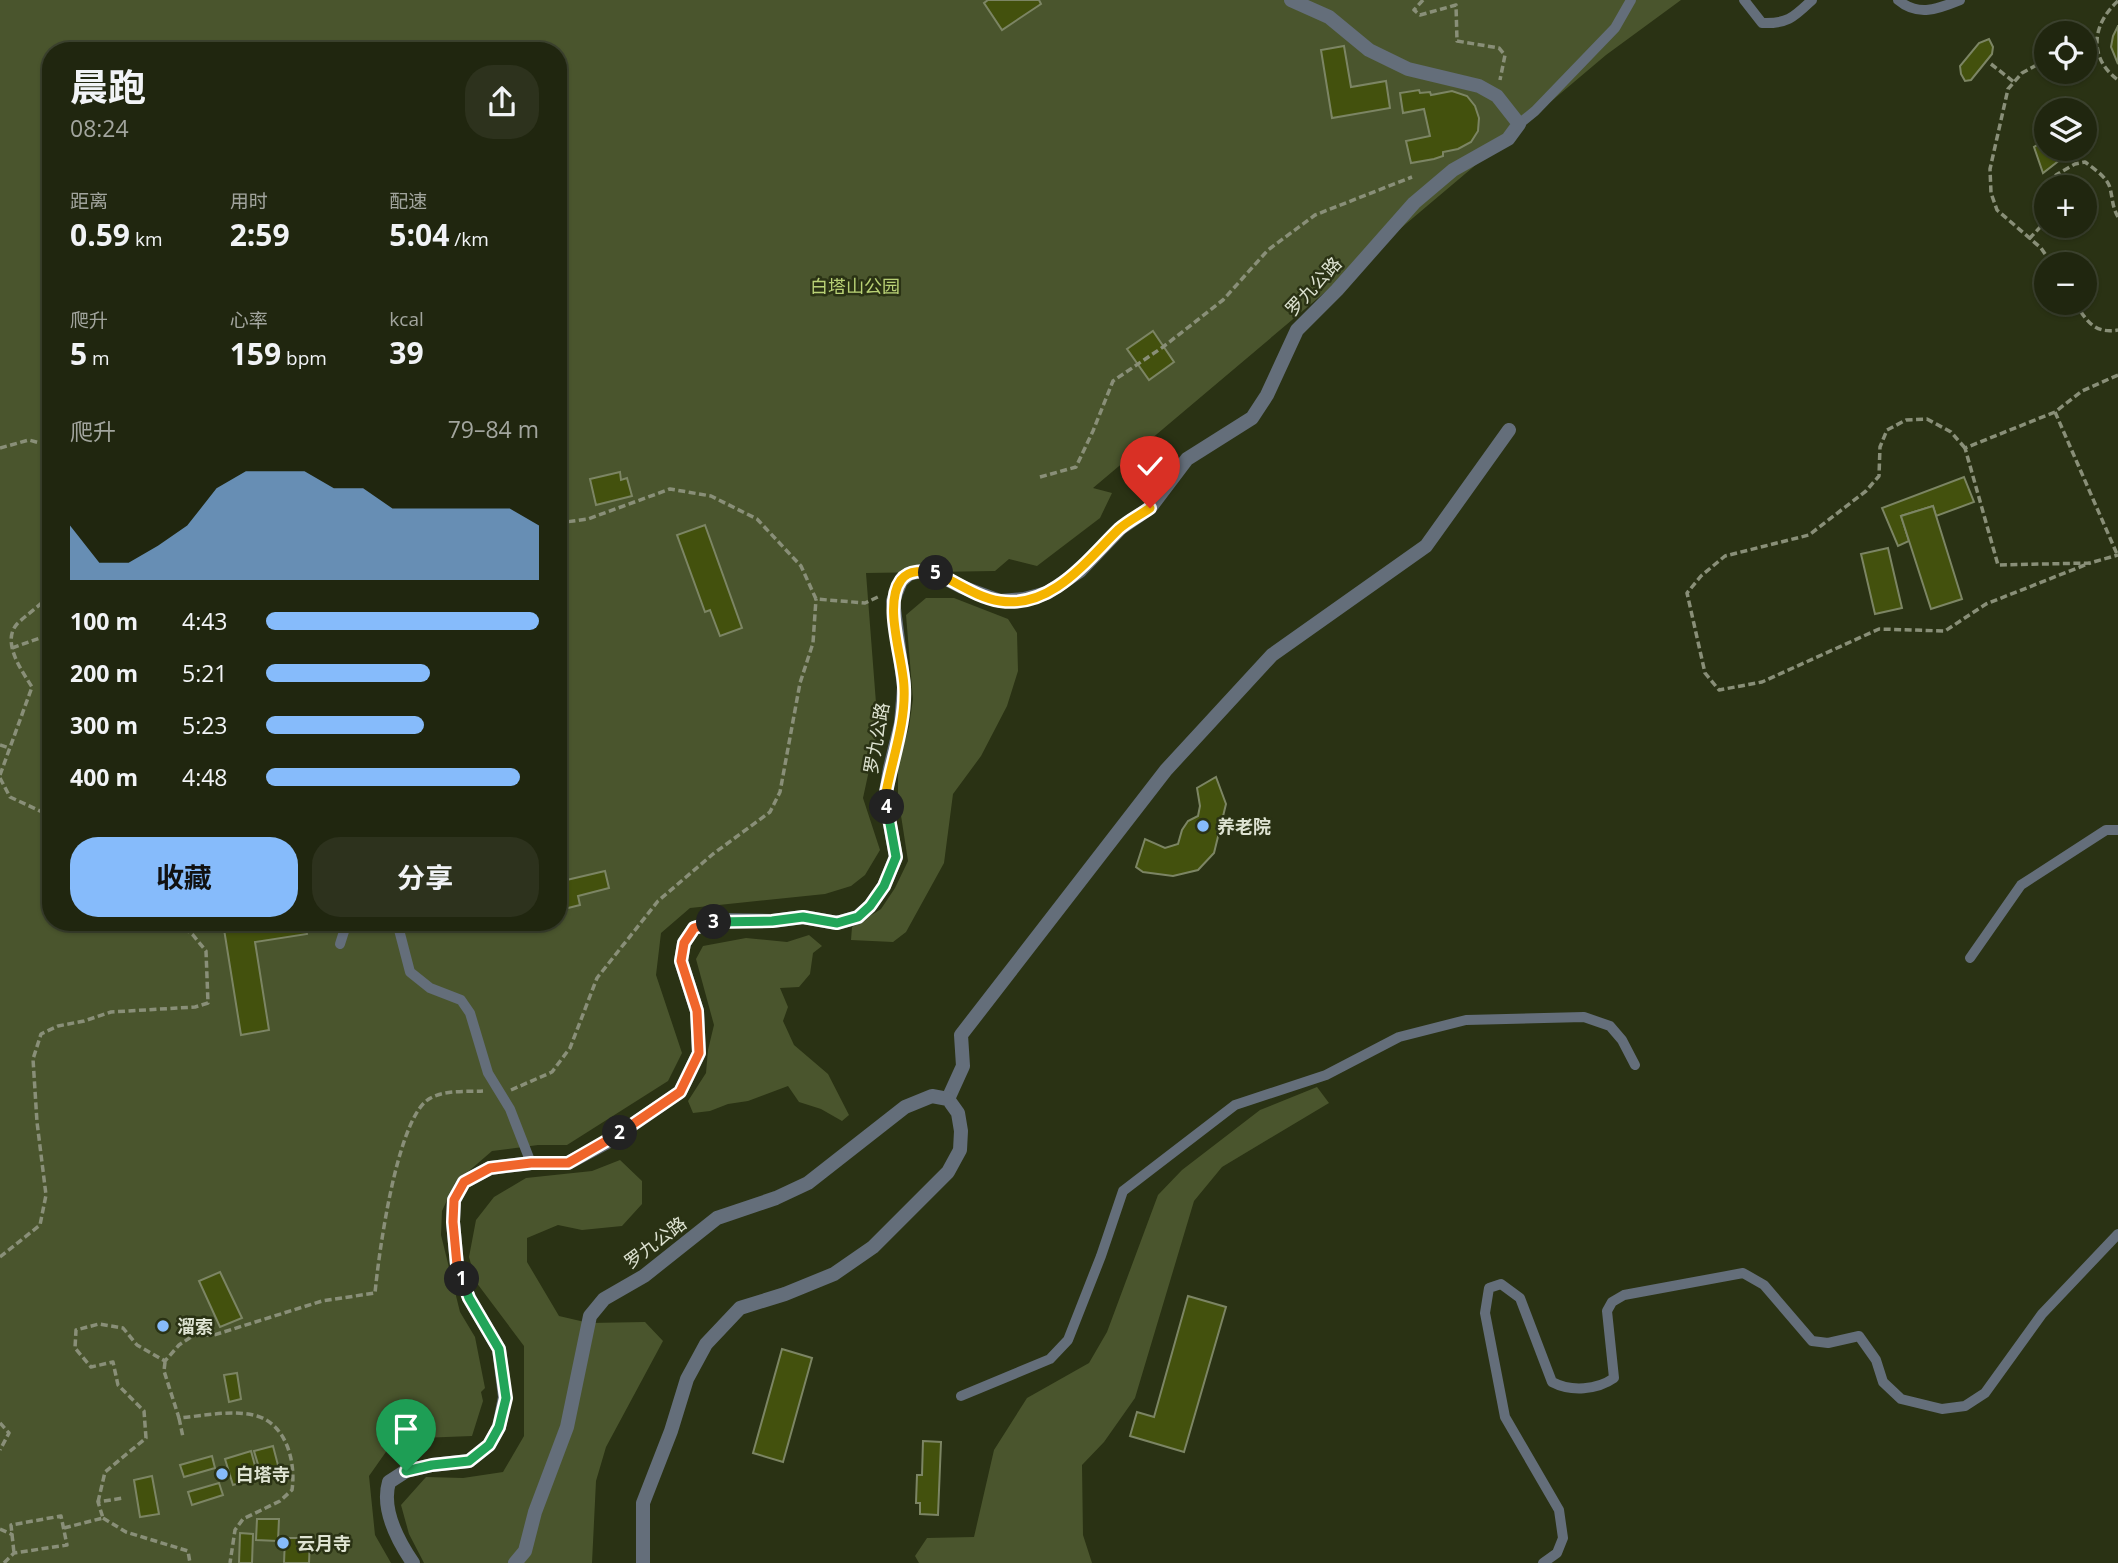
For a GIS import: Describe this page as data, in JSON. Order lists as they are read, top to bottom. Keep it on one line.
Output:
{"streets":{"street":["罗九公路"]},"parks":["白塔山公园"],"places":["养老院","溜索","白塔寺","云月寺"],"page":{"map_buttons":["+","−"],"heading":["晨跑","08:24"],"stats":[["距离","0.59 km"],["用时","2:59"],["配速","5:04 /km"],["爬升","5 m"],["心率","159 bpm"],["kcal","39"]],"chart":["爬升","79–84 m"],"pins":["5","4","3","2","1"],"list":[{"name":"100 m","note":"4:43"},{"name":"200 m","note":"5:21"},{"name":"300 m","note":"5:23"},{"name":"400 m","note":"4:48"}],"buttons":["收藏","分享"]}}
